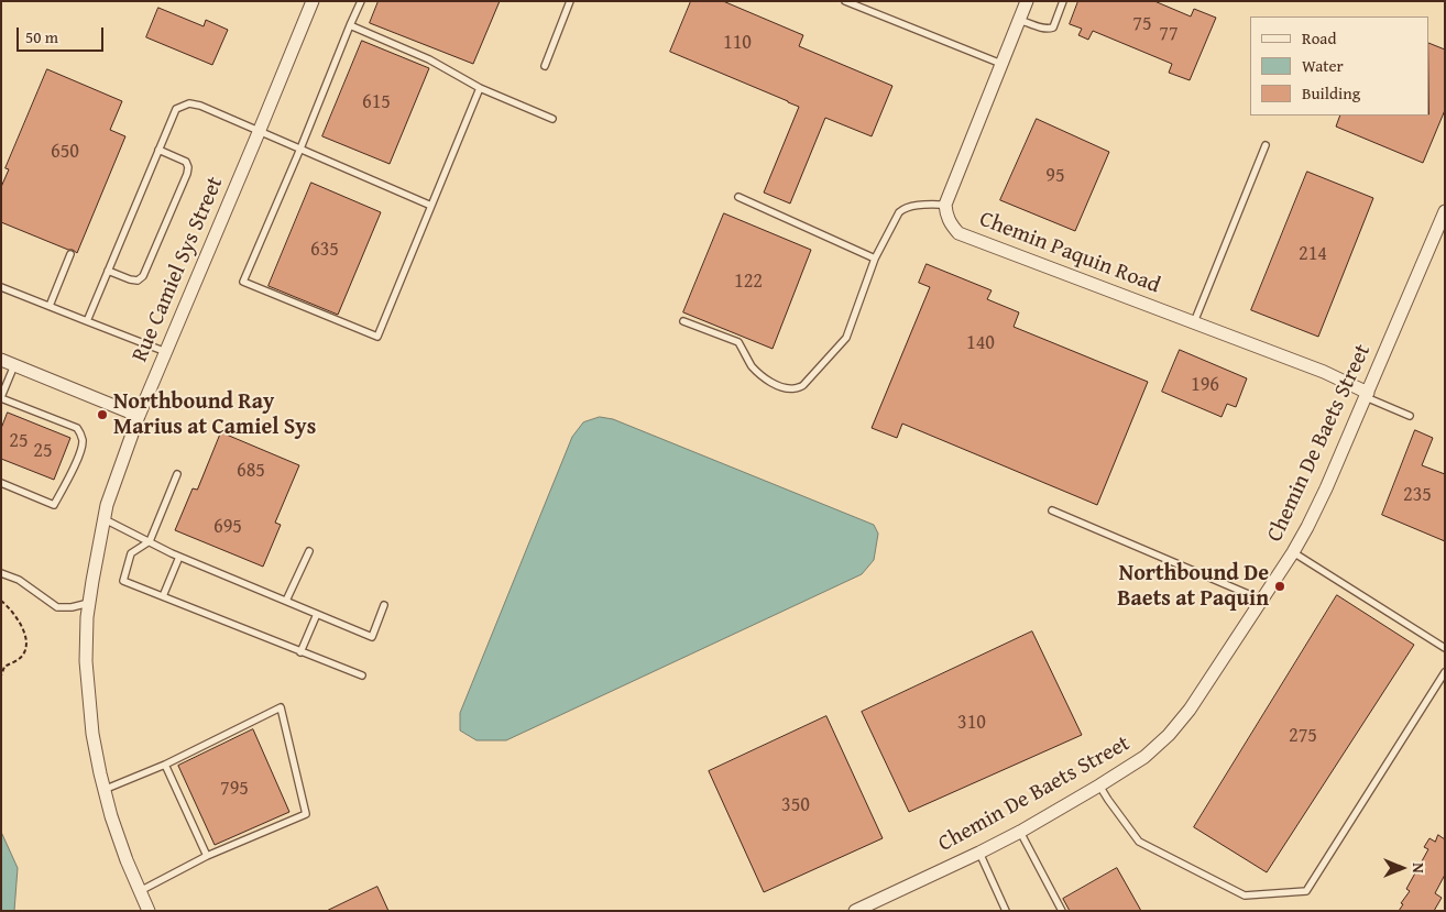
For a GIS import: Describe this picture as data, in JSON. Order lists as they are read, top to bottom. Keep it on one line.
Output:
{"streets":{"street":["Chemin Paquin Road","Rue Camiel Sys Street","Chemin De Baets Street"]},"crossings":[["Chemin Paquin Road","Chemin De Baets Street"]],"places":["Northbound Ray Marius at Camiel Sys","Northbound De Baets at Paquin"],"house_numbers":["75","77","110","615","650","95","635","214","122","140","196","25","25","685","235","695","310","275","795","350"],"legend":["Road","Water","Building"],"scale_bar":"50 m","north":"right"}
